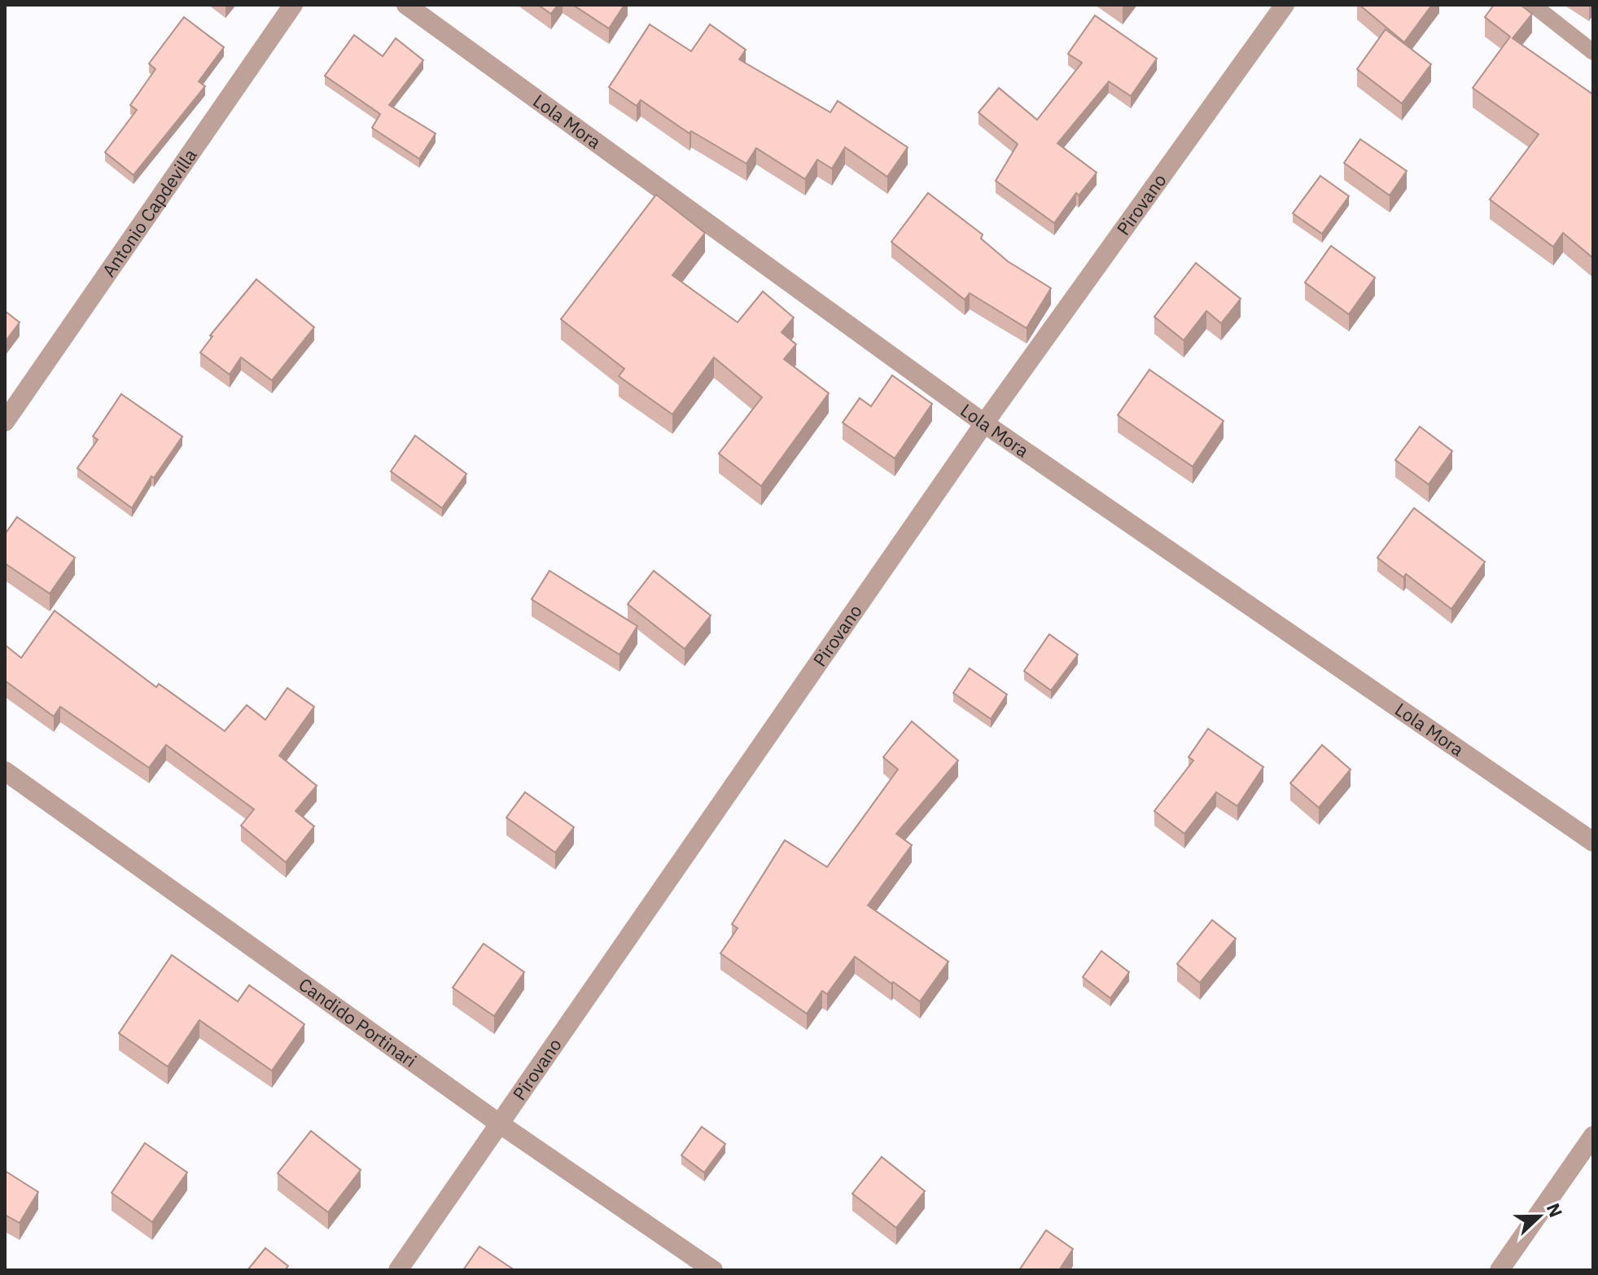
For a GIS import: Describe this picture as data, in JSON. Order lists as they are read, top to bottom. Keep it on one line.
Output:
{"streets":{"street":["Lola Mora","Pirovano","Antonio Capdevilla","Candido Portinari"]},"crossings":[["Lola Mora","Pirovano"],["Pirovano","Candido Portinari"]],"north":"right"}
